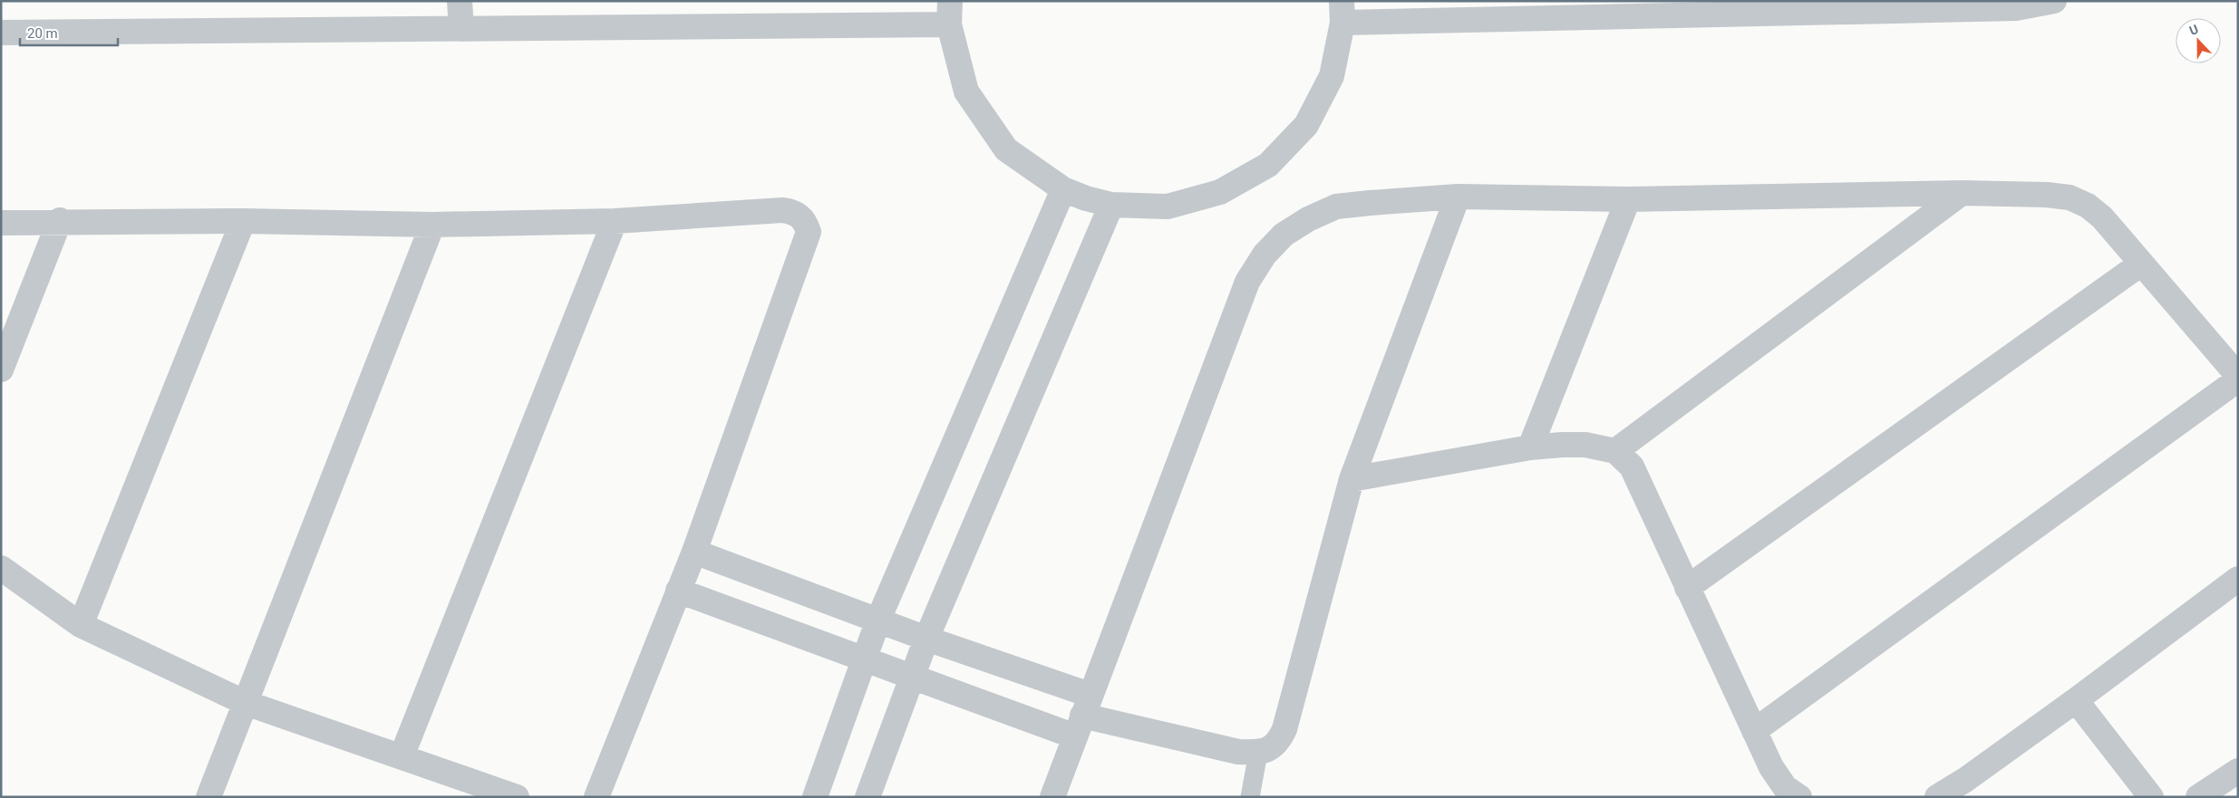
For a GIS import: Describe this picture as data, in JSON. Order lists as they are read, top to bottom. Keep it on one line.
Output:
{"scale_bar":"20 m","north":"top"}
